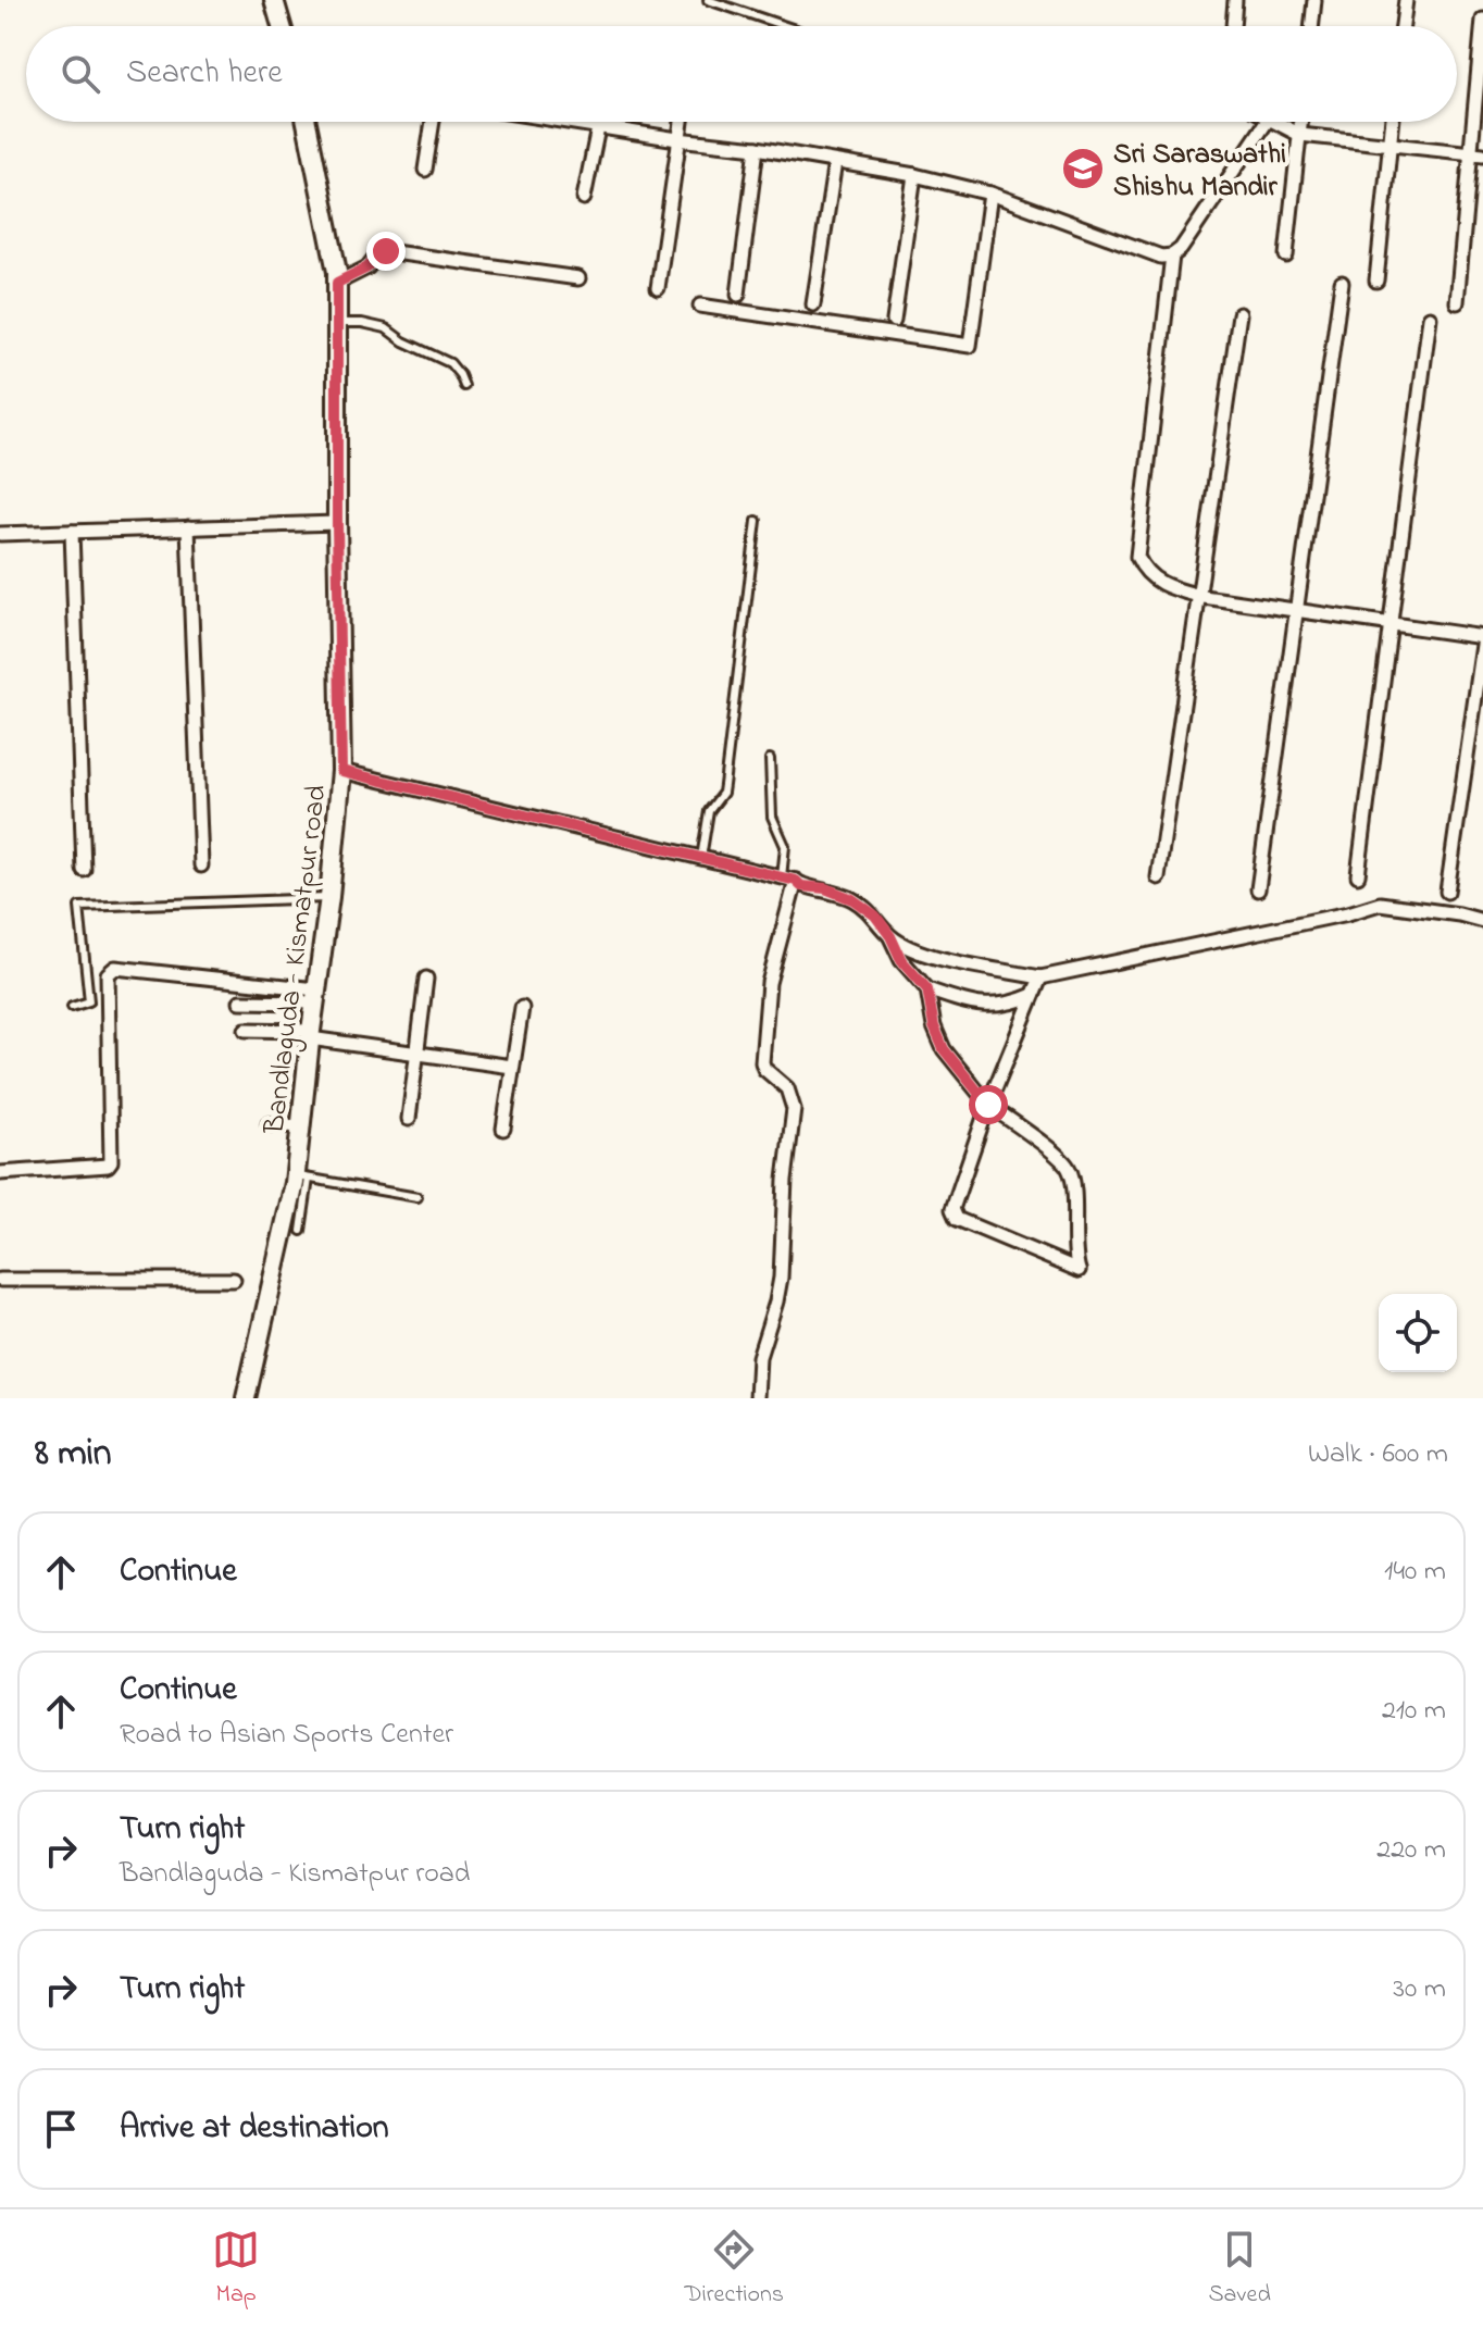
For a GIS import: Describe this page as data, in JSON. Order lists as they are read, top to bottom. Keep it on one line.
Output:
{"streets":{"street":["Bandlaguda - Kismatpur road"]},"places":{"school or university":["Sri Saraswathi Shishu Mandir"]},"page":{"search":"Search here","heading":["8 min","Walk · 600 m"],"list":[["Continue","140 m"],["Continue","Road to Asian Sports Center","210 m"],["Turn right","Bandlaguda - Kismatpur road","220 m"],["Turn right","30 m"],"Arrive at destination"],"nav":["Map","Directions","Saved"]}}
